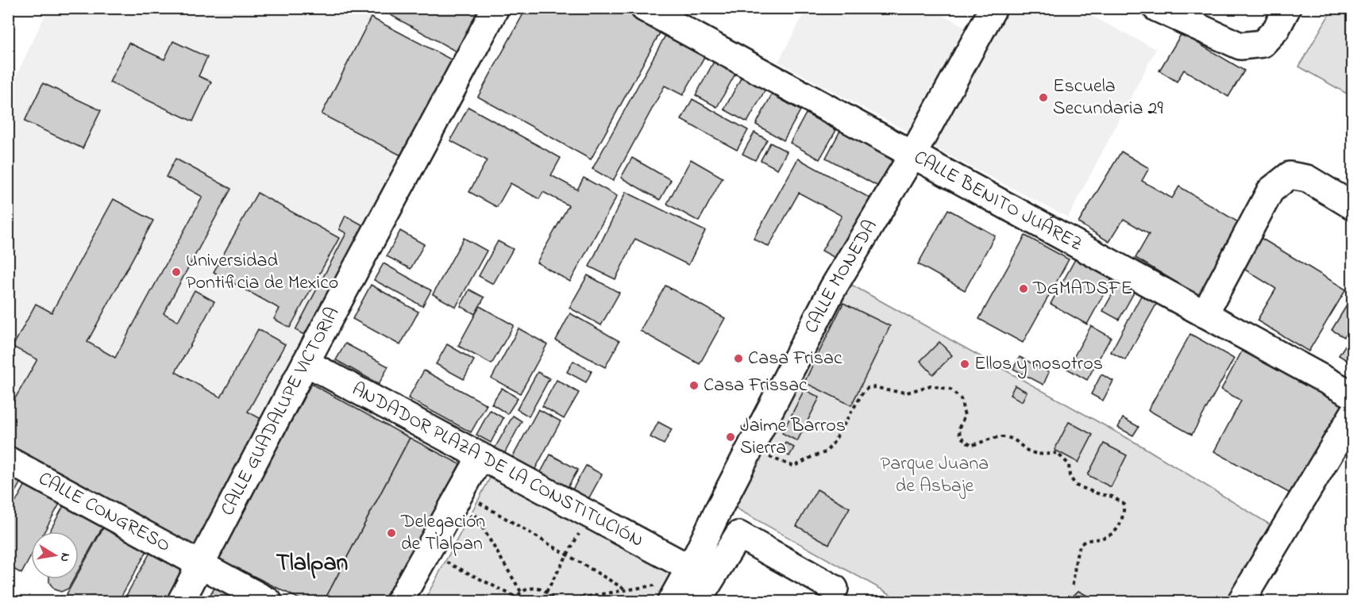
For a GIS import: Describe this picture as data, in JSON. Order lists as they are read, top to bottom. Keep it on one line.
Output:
{"streets":{"street":["CALLE BENITO JUÁREZ","CALLE MONEDA","CALLE GUADALUPE VICTORIA","ANDADOR PLAZA DE LA CONSTITUCIÓN","CALLE CONGRESO"]},"crossings":[["CALLE BENITO JUÁREZ","CALLE MONEDA"],["CALLE MONEDA","ANDADOR PLAZA DE LA CONSTITUCIÓN"],["CALLE GUADALUPE VICTORIA","ANDADOR PLAZA DE LA CONSTITUCIÓN"],["CALLE GUADALUPE VICTORIA","CALLE CONGRESO"]],"districts":["Tlalpan"],"parks":["Parque Juana de Asbaje"],"places":["Escuela Secundaria 29","Universidad Pontificia de Mexico","DGMADSFE","Casa Frisac","Ellos y nosotros","Casa Frissac","Jaime Barros Sierra","Delegación de Tlalpan"],"north":"right"}
